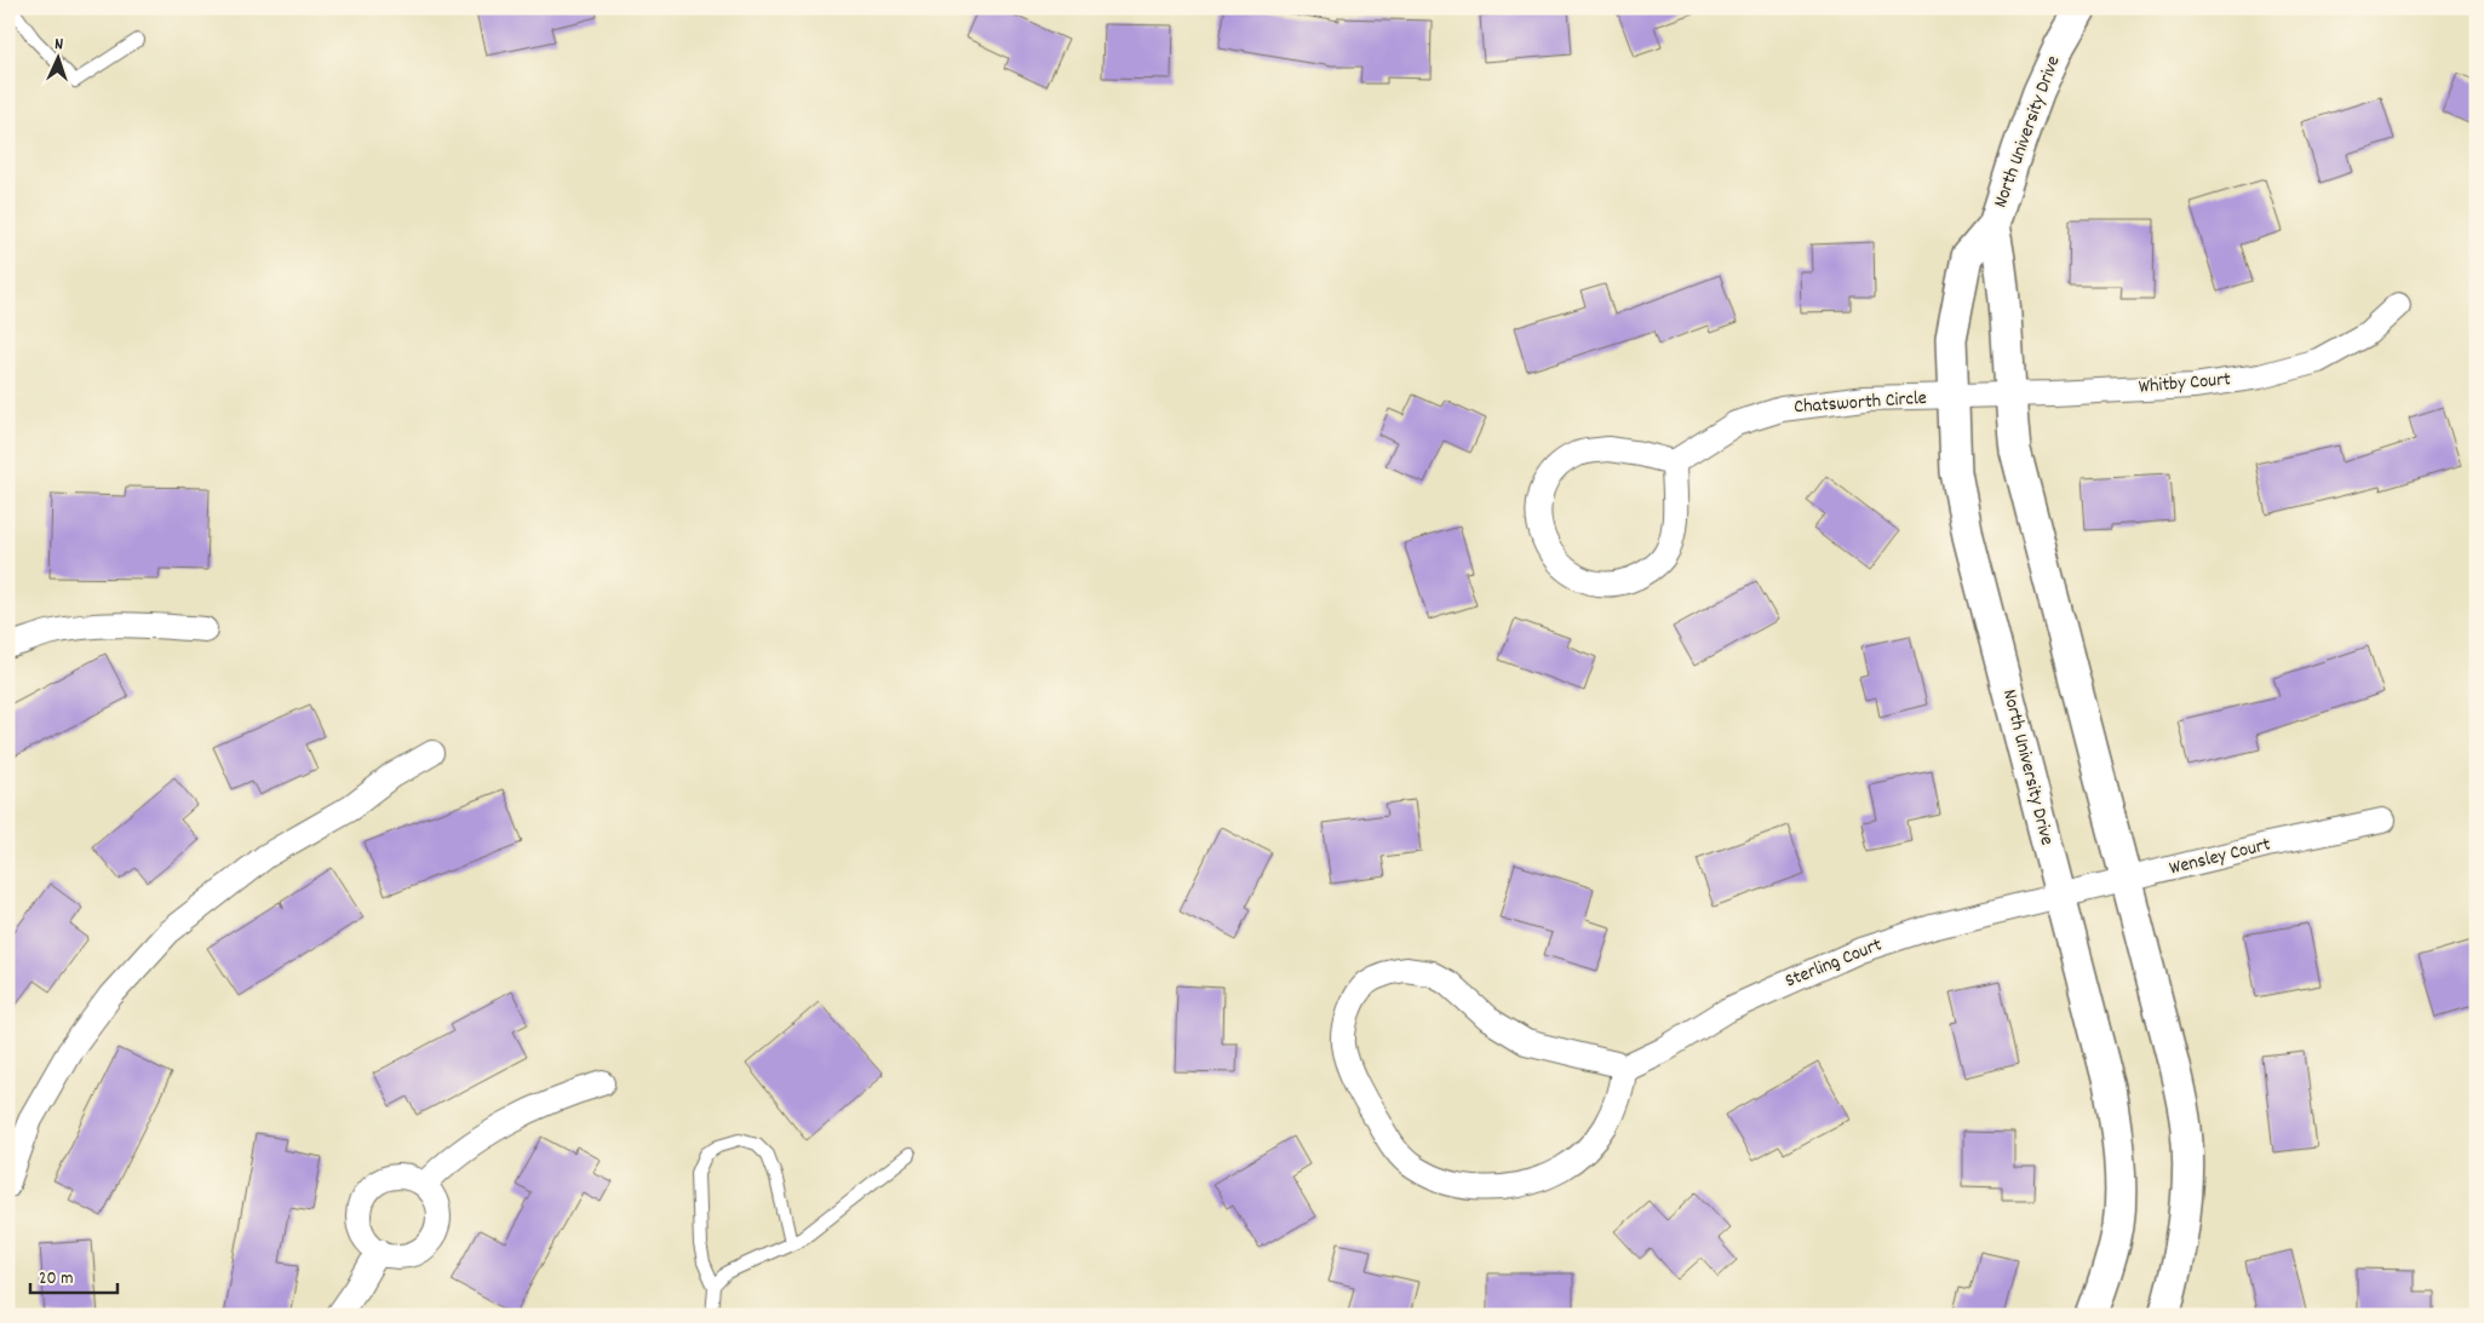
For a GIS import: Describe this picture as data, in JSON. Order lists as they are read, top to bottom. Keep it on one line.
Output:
{"streets":{"street":["North University Drive","Whitby Court","Chatsworth Circle","Wensley Court","Sterling Court"]},"crossings":[["North University Drive","Whitby Court"],["North University Drive","Chatsworth Circle"],["North University Drive","Wensley Court"],["North University Drive","Sterling Court"],["Whitby Court","Chatsworth Circle"],["Wensley Court","Sterling Court"]],"scale_bar":"20 m","north":"top"}
